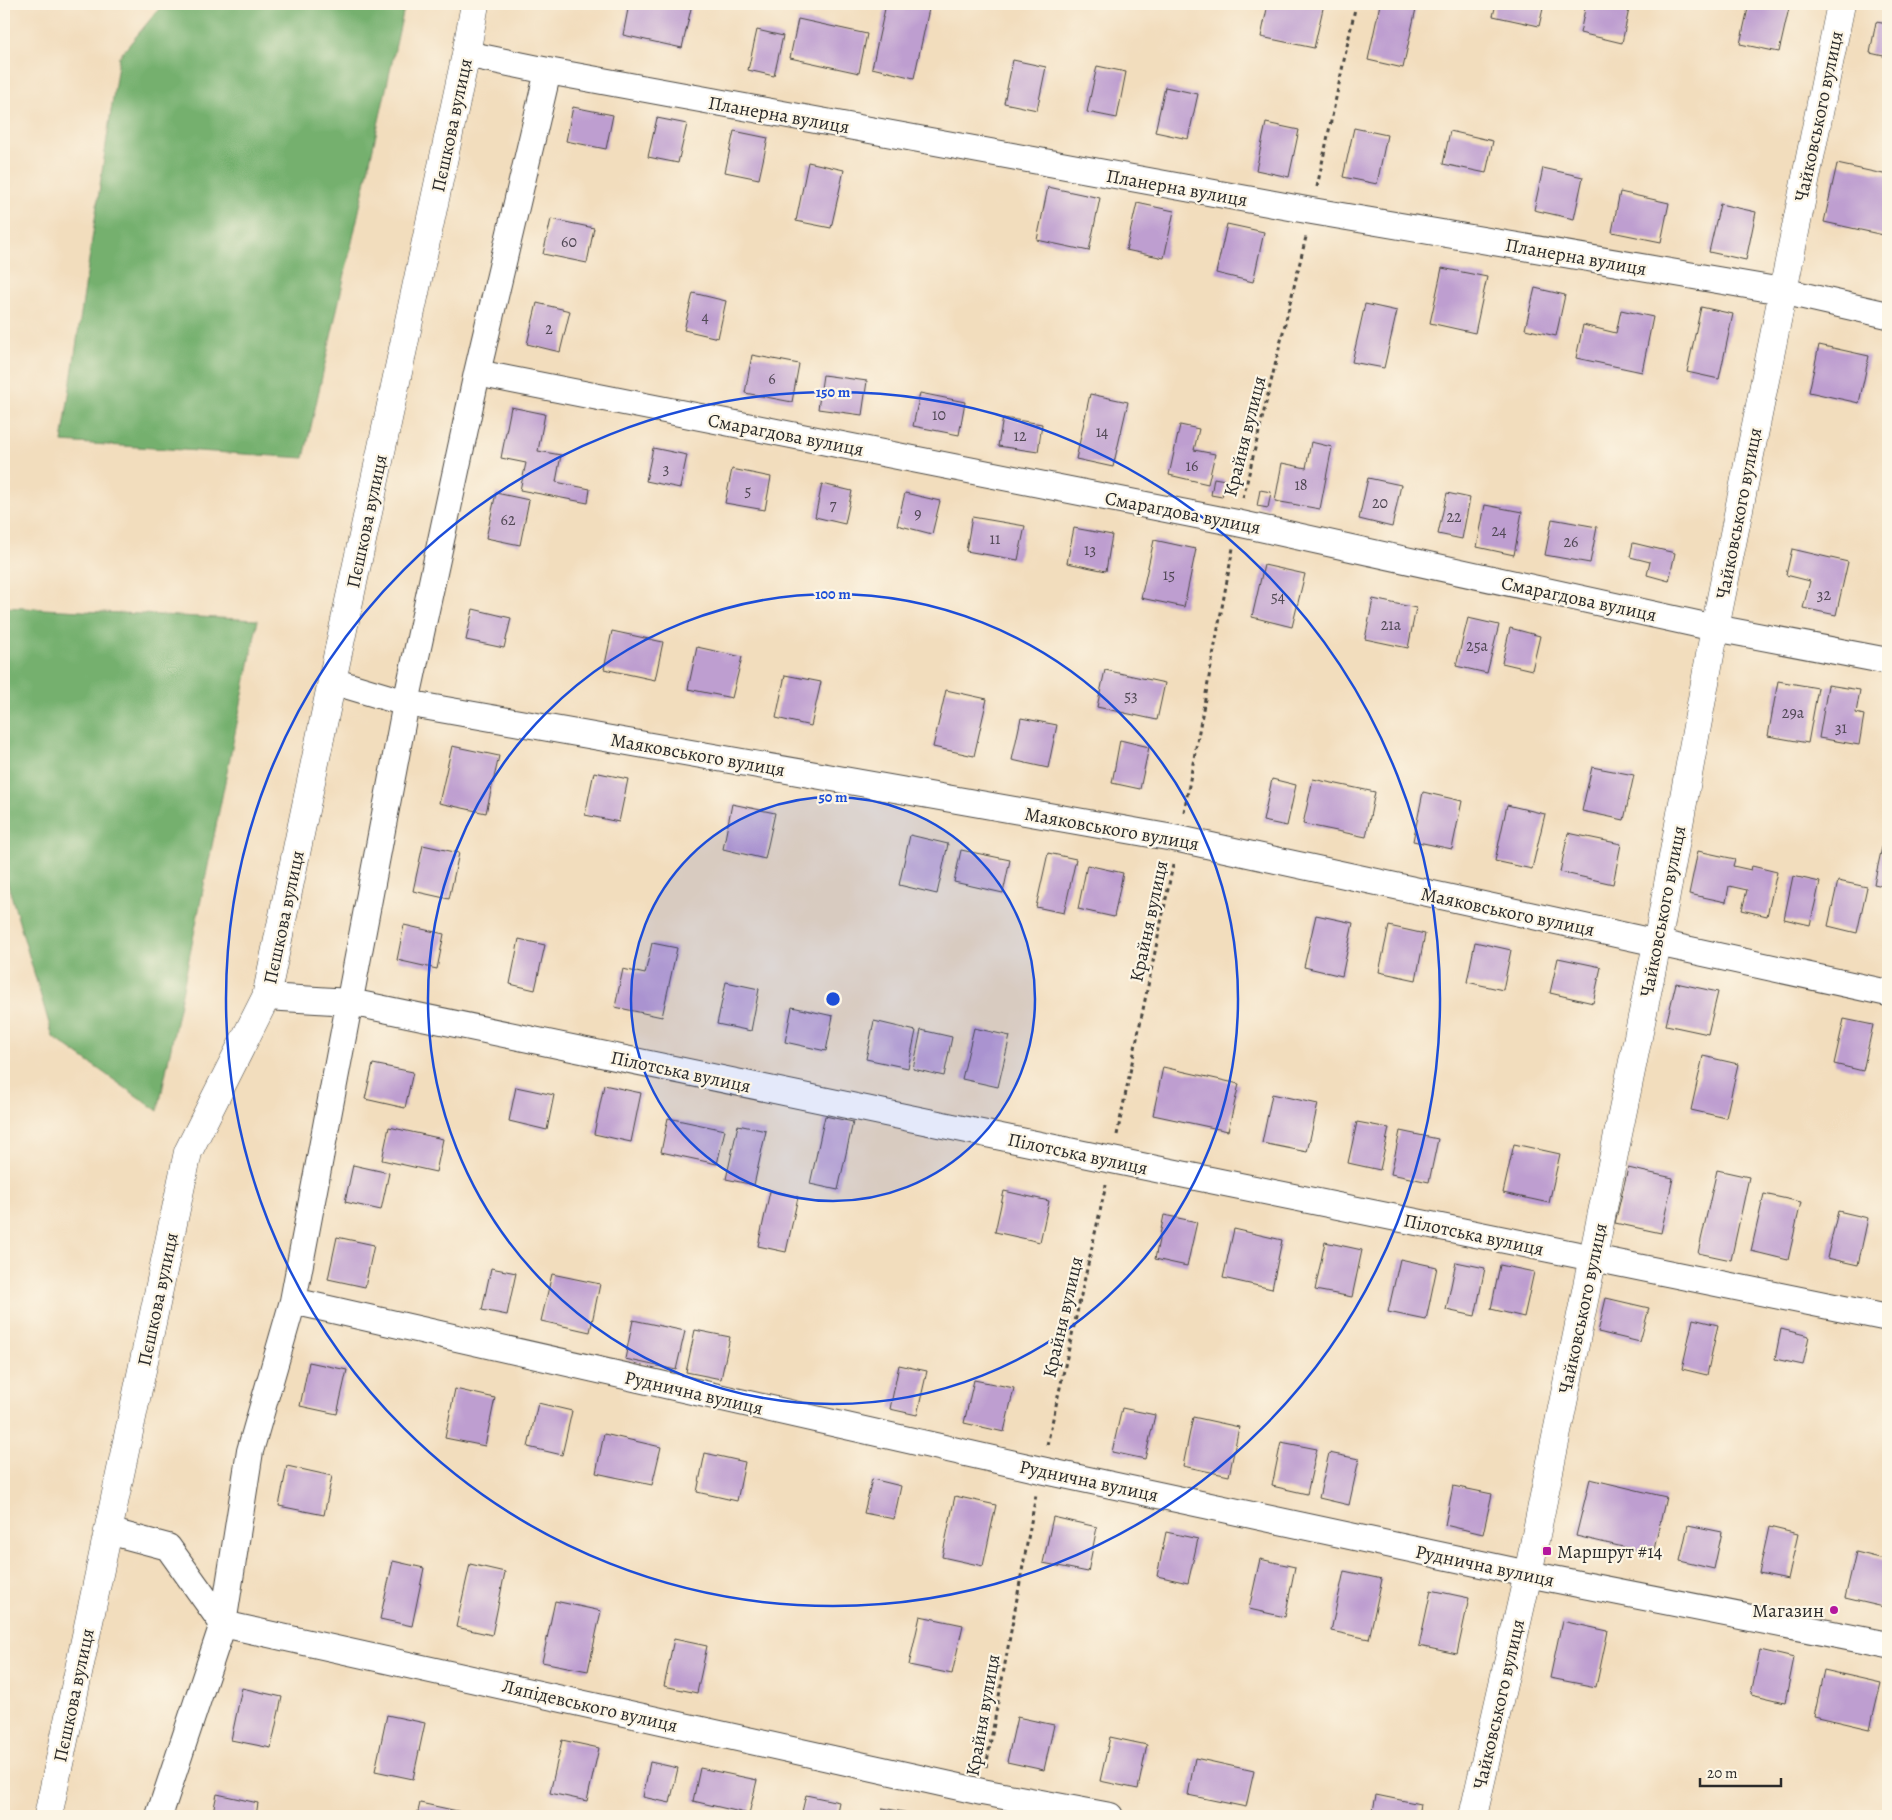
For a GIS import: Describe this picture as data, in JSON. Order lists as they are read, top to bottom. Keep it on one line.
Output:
{"streets":{"street":["Планерна вулиця","Чайковського вулиця","Пєшкова вулиця","Смарагдова вулиця","Маяковського вулиця","Пілотська вулиця","Руднична вулиця","Ляпідевського вулиця"],"path":["Крайня вулиця"]},"crossings":[["Планерна вулиця","Чайковського вулиця"],["Планерна вулиця","Пєшкова вулиця"],["Планерна вулиця","Крайня вулиця"],["Чайковського вулиця","Смарагдова вулиця"],["Чайковського вулиця","Маяковського вулиця"],["Чайковського вулиця","Пілотська вулиця"],["Чайковського вулиця","Руднична вулиця"],["Пєшкова вулиця","Маяковського вулиця"],["Пєшкова вулиця","Пілотська вулиця"],["Смарагдова вулиця","Крайня вулиця"],["Крайня вулиця","Маяковського вулиця"],["Крайня вулиця","Пілотська вулиця"],["Крайня вулиця","Руднична вулиця"],["Крайня вулиця","Ляпідевського вулиця"]],"places":{"transit":["Маршрут #14"],"other":["Магазин"]},"house_numbers":["60","4","2","6","10","14","12","16","3","18","5","20","7","9","22","62","24","11","26","13","15","32","54","21а","25а","53","29а","31"],"scale_bar":"20 m","rings":["150 m","100 m","50 m"]}
